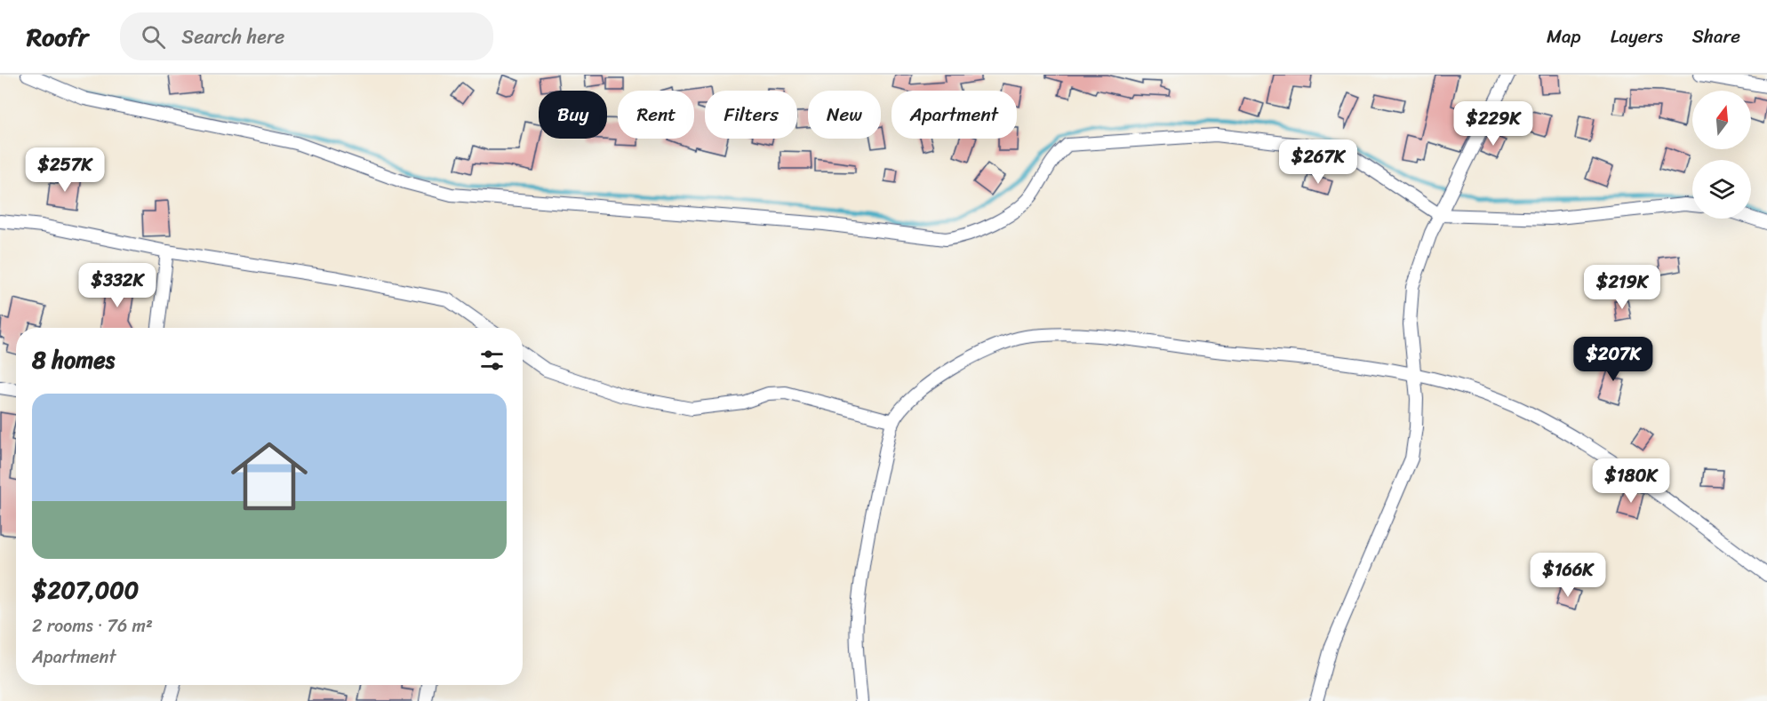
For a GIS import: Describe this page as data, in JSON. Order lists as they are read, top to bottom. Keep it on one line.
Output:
{"north":"top","page":{"header":"Roofr","search":"Search here","nav":["Map","Layers","Share"],"chip":["Buy","Rent","Filters","New","Apartment"],"price":["$229K","$267K","$257K","$332K","$219K","$207K","$180K","$166K"],"heading":"8 homes","list":[{"name":"$207,000","note":"2 rooms · 76 m² · Apartment"}]}}
